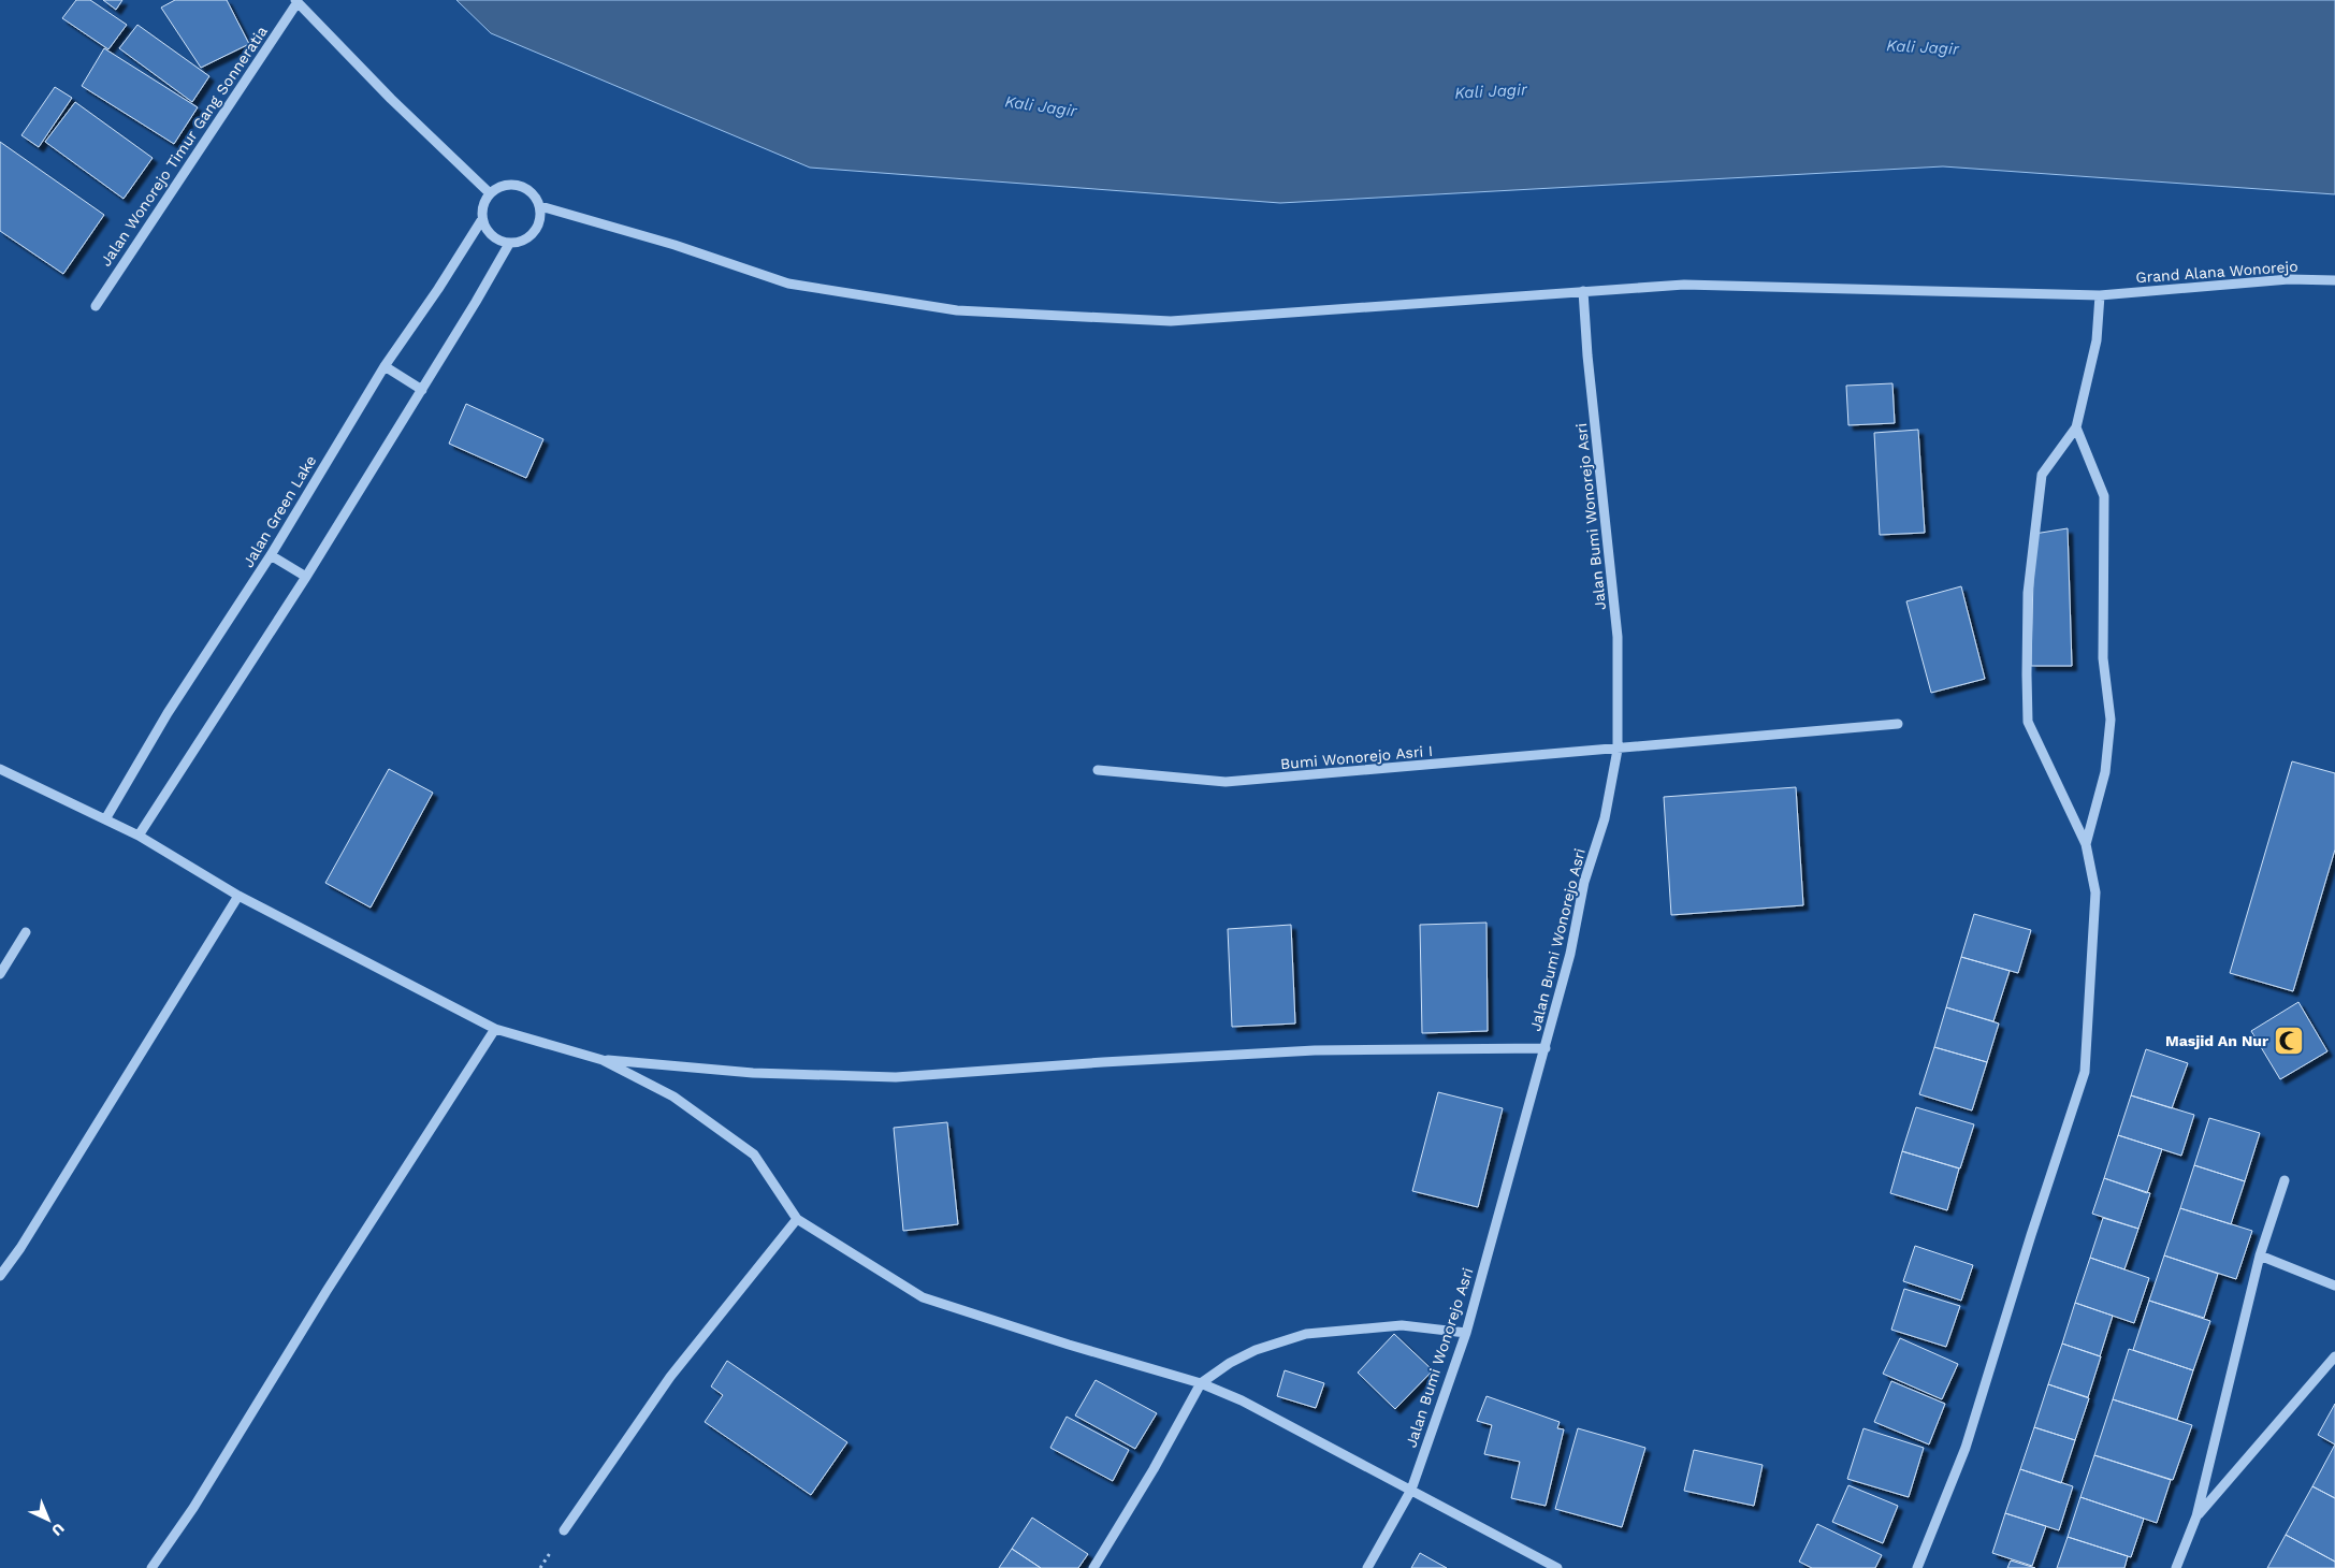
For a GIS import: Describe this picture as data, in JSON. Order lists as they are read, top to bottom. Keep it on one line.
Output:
{"streets":{"street":["Jalan Wonorejo Timur Gang Sonneratia","Grand Alana Wonorejo","Jalan Green Lake","Jalan Bumi Wonorejo Asri","Bumi Wonorejo Asri I"]},"crossings":[["Grand Alana Wonorejo","Jalan Green Lake"],["Grand Alana Wonorejo","Jalan Bumi Wonorejo Asri"],["Jalan Bumi Wonorejo Asri","Bumi Wonorejo Asri I"]],"water":["Kali Jagir"],"places":{"mosque":["Masjid An Nur"]},"north":"bottom right"}
